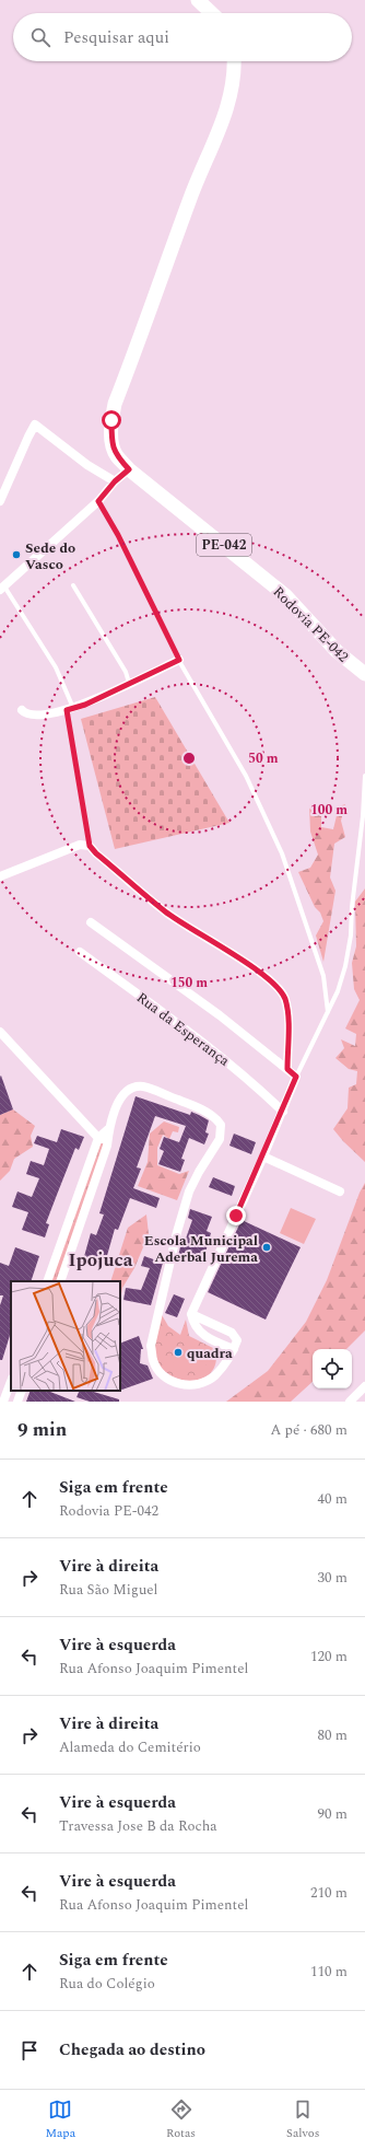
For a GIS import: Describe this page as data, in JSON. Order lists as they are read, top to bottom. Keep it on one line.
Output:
{"streets":{"main road":["PE-042","Rodovia PE-042"],"street":["Rua da Esperança"]},"districts":["Ipojuca"],"places":["Sede do Vasco","Escola Municipal Aderbal Jurema","quadra"],"page":{"search":"Pesquisar aqui","heading":["9 min","A pé · 680 m"],"list":[["Siga em frente","Rodovia PE-042","40 m"],["Vire à direita","Rua São Miguel","30 m"],["Vire à esquerda","Rua Afonso Joaquim Pimentel","120 m"],["Vire à direita","Alameda do Cemitério","80 m"],["Vire à esquerda","Travessa Jose B da Rocha","90 m"],["Vire à esquerda","Rua Afonso Joaquim Pimentel","210 m"],["Siga em frente","Rua do Colégio","110 m"],"Chegada ao destino"],"nav":["Mapa","Rotas","Salvos"]},"rings":["50 m","100 m","150 m"]}
